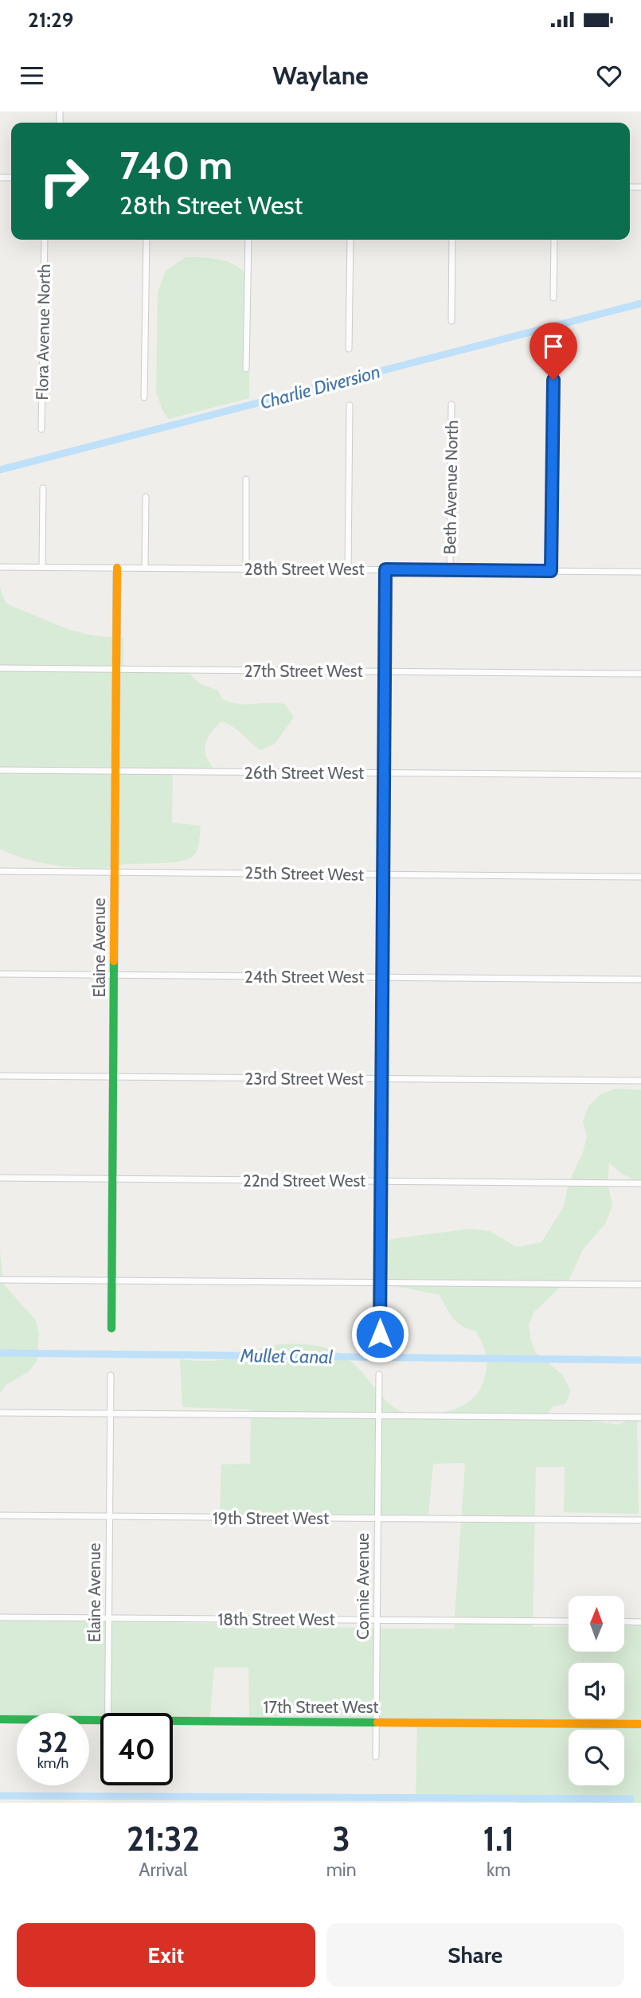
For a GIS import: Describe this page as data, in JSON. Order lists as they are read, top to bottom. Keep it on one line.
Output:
{"streets":{"street":["Flora Avenue North","Beth Avenue North","28th Street West","27th Street West","26th Street West","25th Street West","Elaine Avenue","24th Street West","23rd Street West","22nd Street West","19th Street West","Connie Avenue","18th Street West","17th Street West"]},"crossings":[["Beth Avenue North","28th Street West"],["28th Street West","Elaine Avenue"],["27th Street West","Elaine Avenue"],["26th Street West","Elaine Avenue"],["25th Street West","Elaine Avenue"],["Elaine Avenue","24th Street West"],["Elaine Avenue","23rd Street West"],["Elaine Avenue","22nd Street West"],["Elaine Avenue","19th Street West"],["Elaine Avenue","18th Street West"],["19th Street West","Connie Avenue"],["Connie Avenue","18th Street West"],["Connie Avenue","17th Street West"]],"water":["Charlie Diversion","Mullet Canal"],"north":"top","page":{"status":"21:29","header":"Waylane","turn":["740 m","28th Street West"],"speed":"32 km/h","limit":"40","eta":["21:32","Arrival","3","min","1.1","km"],"buttons":["Exit","Share"]}}
